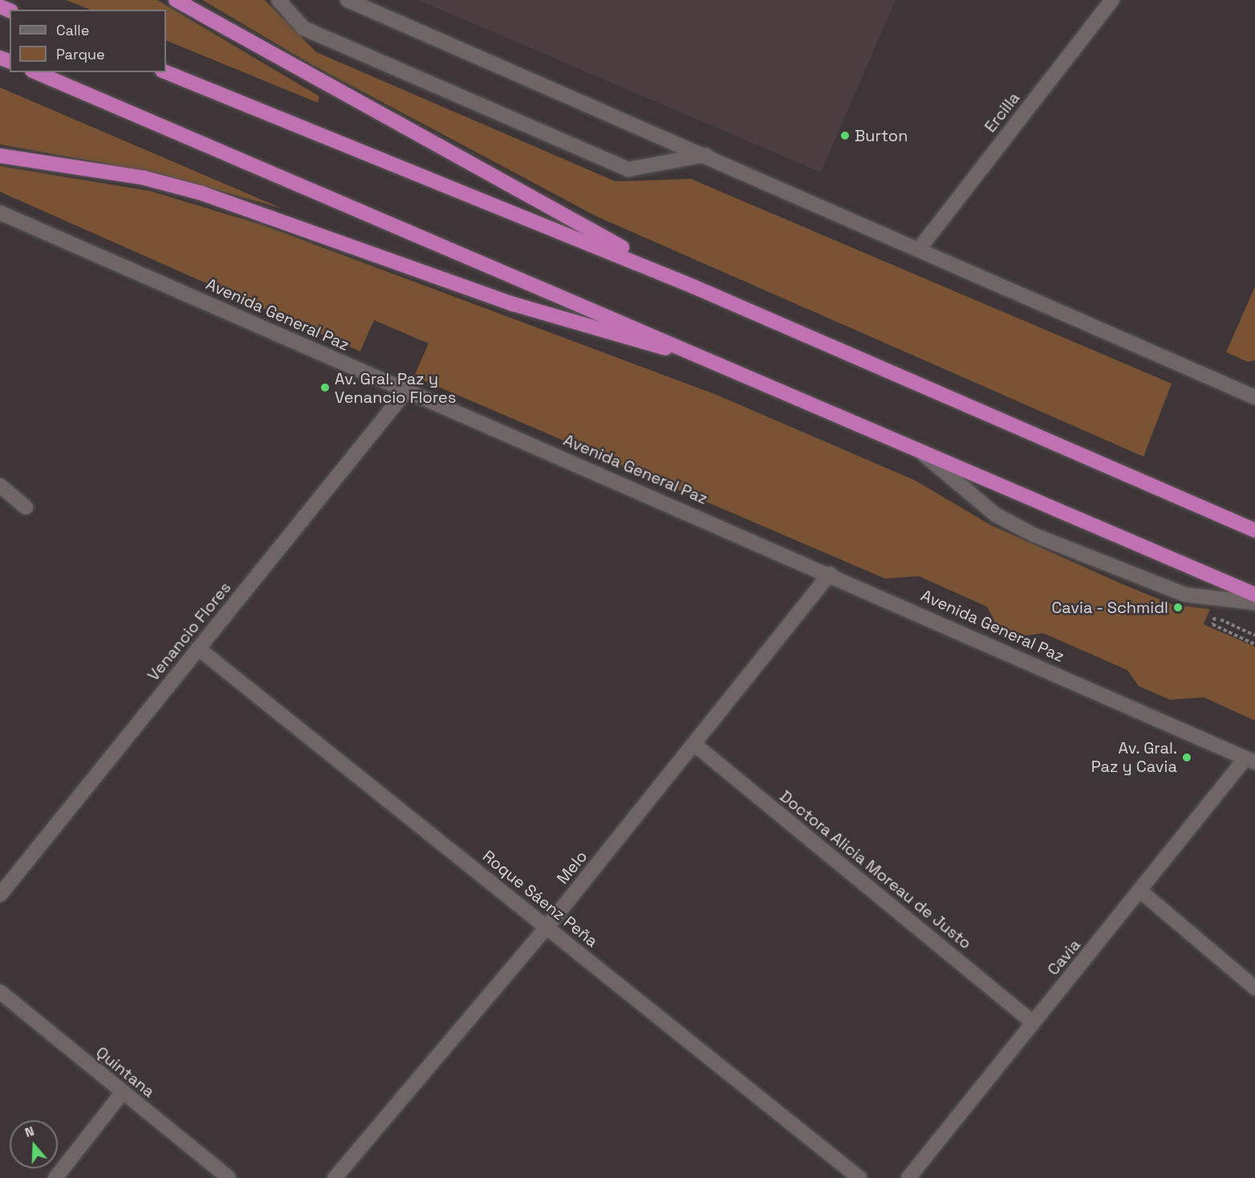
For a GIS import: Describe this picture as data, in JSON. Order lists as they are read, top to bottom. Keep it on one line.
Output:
{"streets":{"street":["Ercilla","Avenida General Paz","Venancio Flores","Melo","Doctora Alicia Moreau de Justo","Roque Sáenz Peña","Cavia","Quintana"]},"crossings":[["Avenida General Paz","Venancio Flores"],["Avenida General Paz","Melo"],["Avenida General Paz","Cavia"],["Venancio Flores","Roque Sáenz Peña"],["Melo","Doctora Alicia Moreau de Justo"],["Melo","Roque Sáenz Peña"],["Doctora Alicia Moreau de Justo","Cavia"]],"places":["Burton","Av. Gral. Paz y Venancio Flores","Cavia - Schmidl","Av. Gral. Paz y Cavia"],"legend":["Calle","Parque"],"north":"top"}
